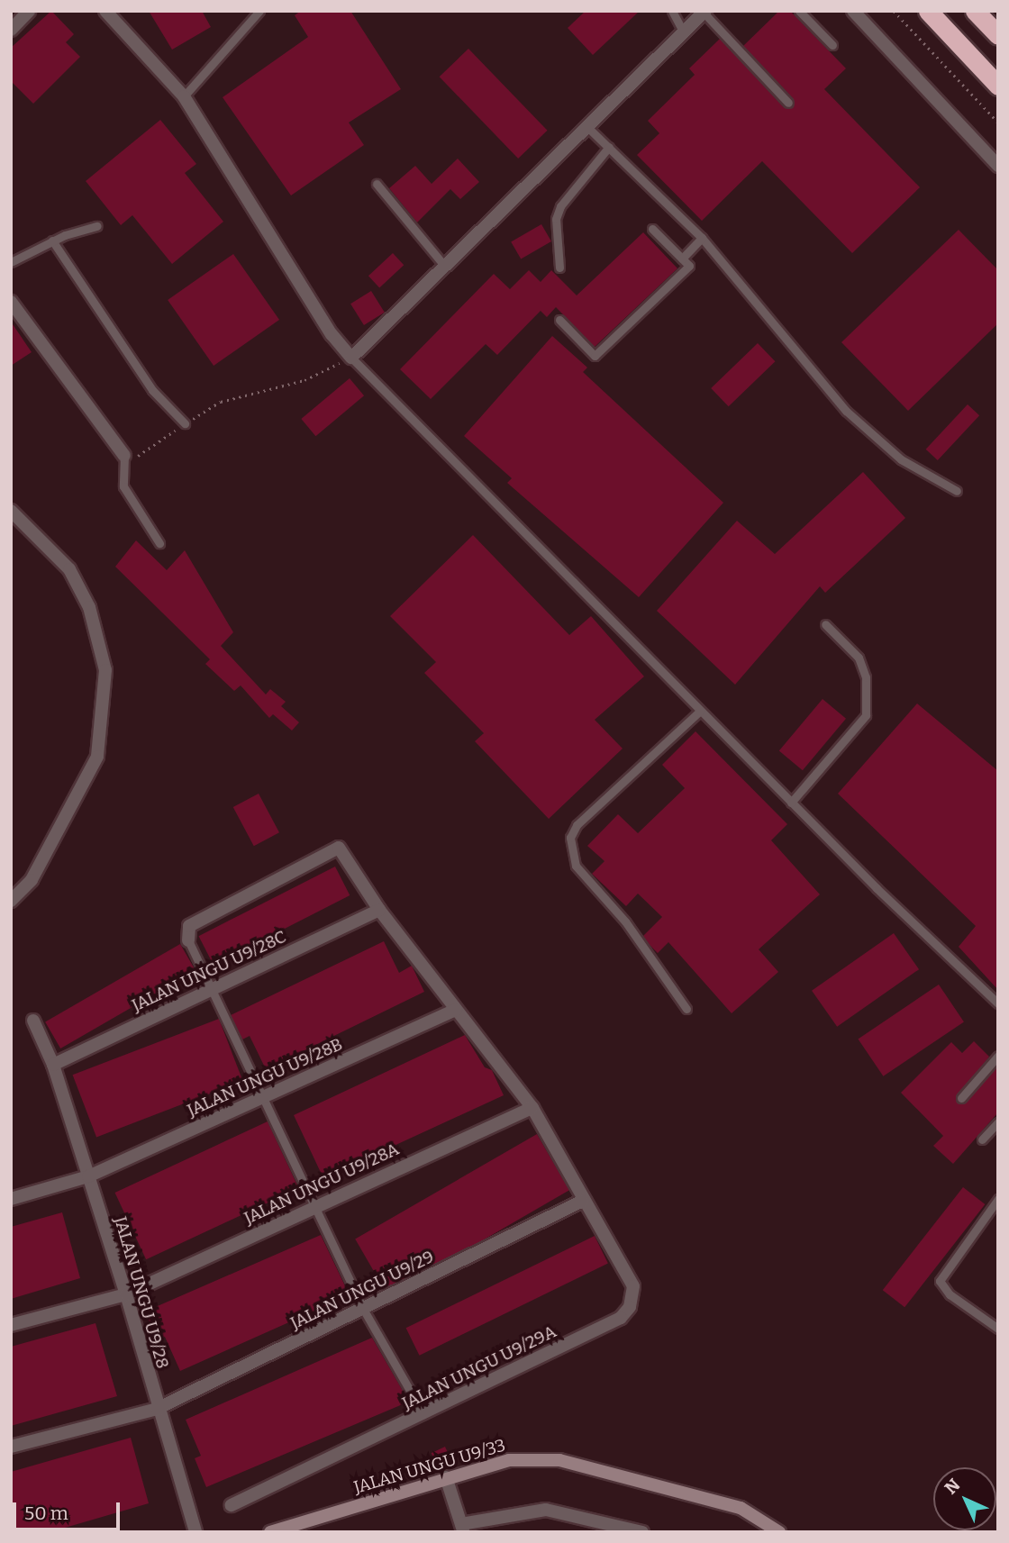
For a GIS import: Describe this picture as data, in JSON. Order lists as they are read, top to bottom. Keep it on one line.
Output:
{"streets":{"street":["JALAN UNGU U9/28C","JALAN UNGU U9/28B","JALAN UNGU U9/28A","JALAN UNGU U9/29","JALAN UNGU U9/28","JALAN UNGU U9/29A","JALAN UNGU U9/33"]},"crossings":[["JALAN UNGU U9/28C","JALAN UNGU U9/28"],["JALAN UNGU U9/28C","JALAN UNGU U9/29A"],["JALAN UNGU U9/28B","JALAN UNGU U9/28"],["JALAN UNGU U9/28B","JALAN UNGU U9/29A"],["JALAN UNGU U9/28A","JALAN UNGU U9/28"],["JALAN UNGU U9/28A","JALAN UNGU U9/29A"],["JALAN UNGU U9/29","JALAN UNGU U9/28"],["JALAN UNGU U9/29","JALAN UNGU U9/29A"]],"scale_bar":"50 m","north":"top left"}
